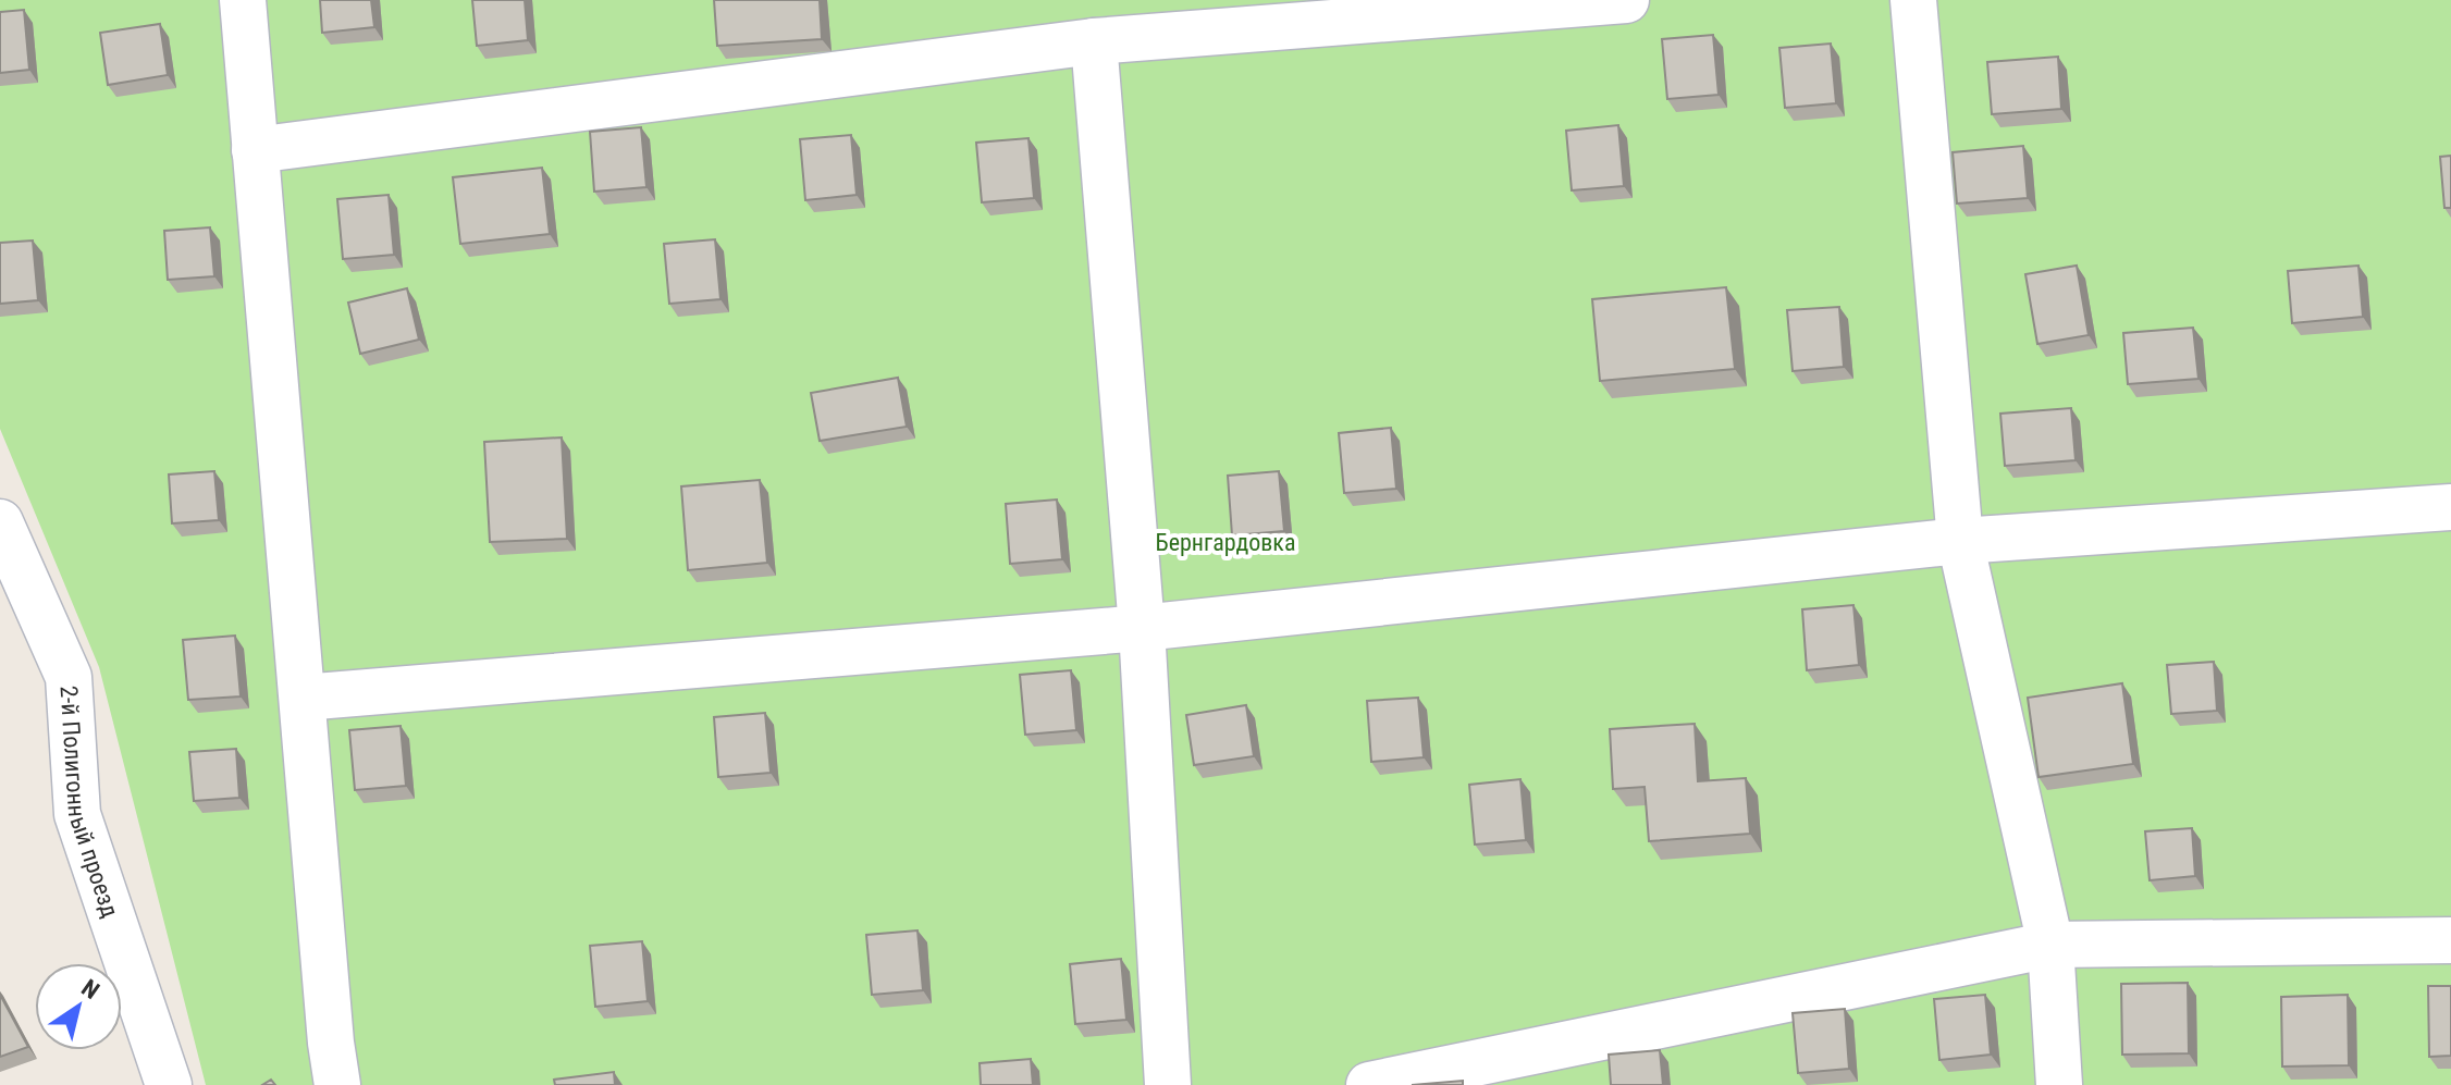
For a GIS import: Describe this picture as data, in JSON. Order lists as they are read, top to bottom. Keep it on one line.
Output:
{"streets":{"street":["2-й Полигонный проезд"]},"parks":["Бернгардовка"],"north":"top right"}
